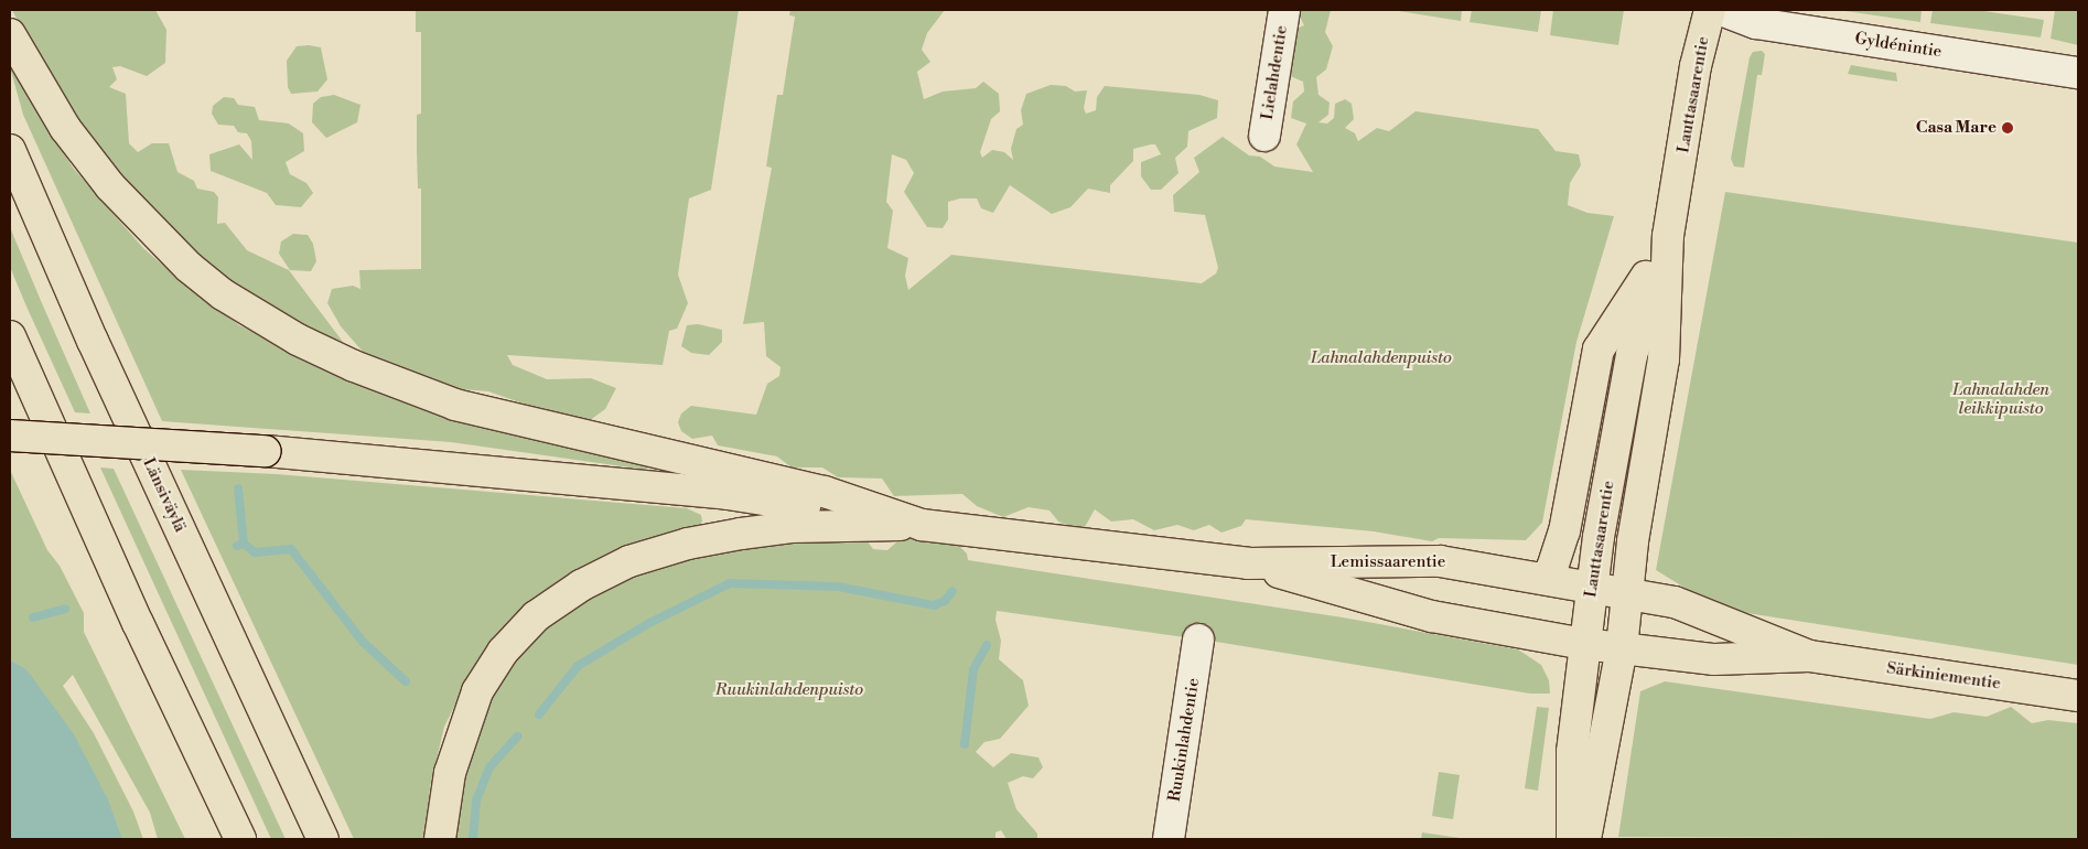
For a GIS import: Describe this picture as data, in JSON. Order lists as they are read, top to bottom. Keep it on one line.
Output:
{"streets":{"main road":["Lauttasaarentie","Länsiväylä","Lemissaarentie","Särkiniementie"],"street":["Gyldénintie","Lielahdentie","Ruukinlahdentie"]},"crossings":[["Lauttasaarentie","Lemissaarentie"],["Lauttasaarentie","Särkiniementie"],["Lemissaarentie","Särkiniementie"]],"parks":["Lahnalahdenpuisto","Lahnalahden leikkipuisto","Ruukinlahdenpuisto"],"places":["Casa Mare"]}
